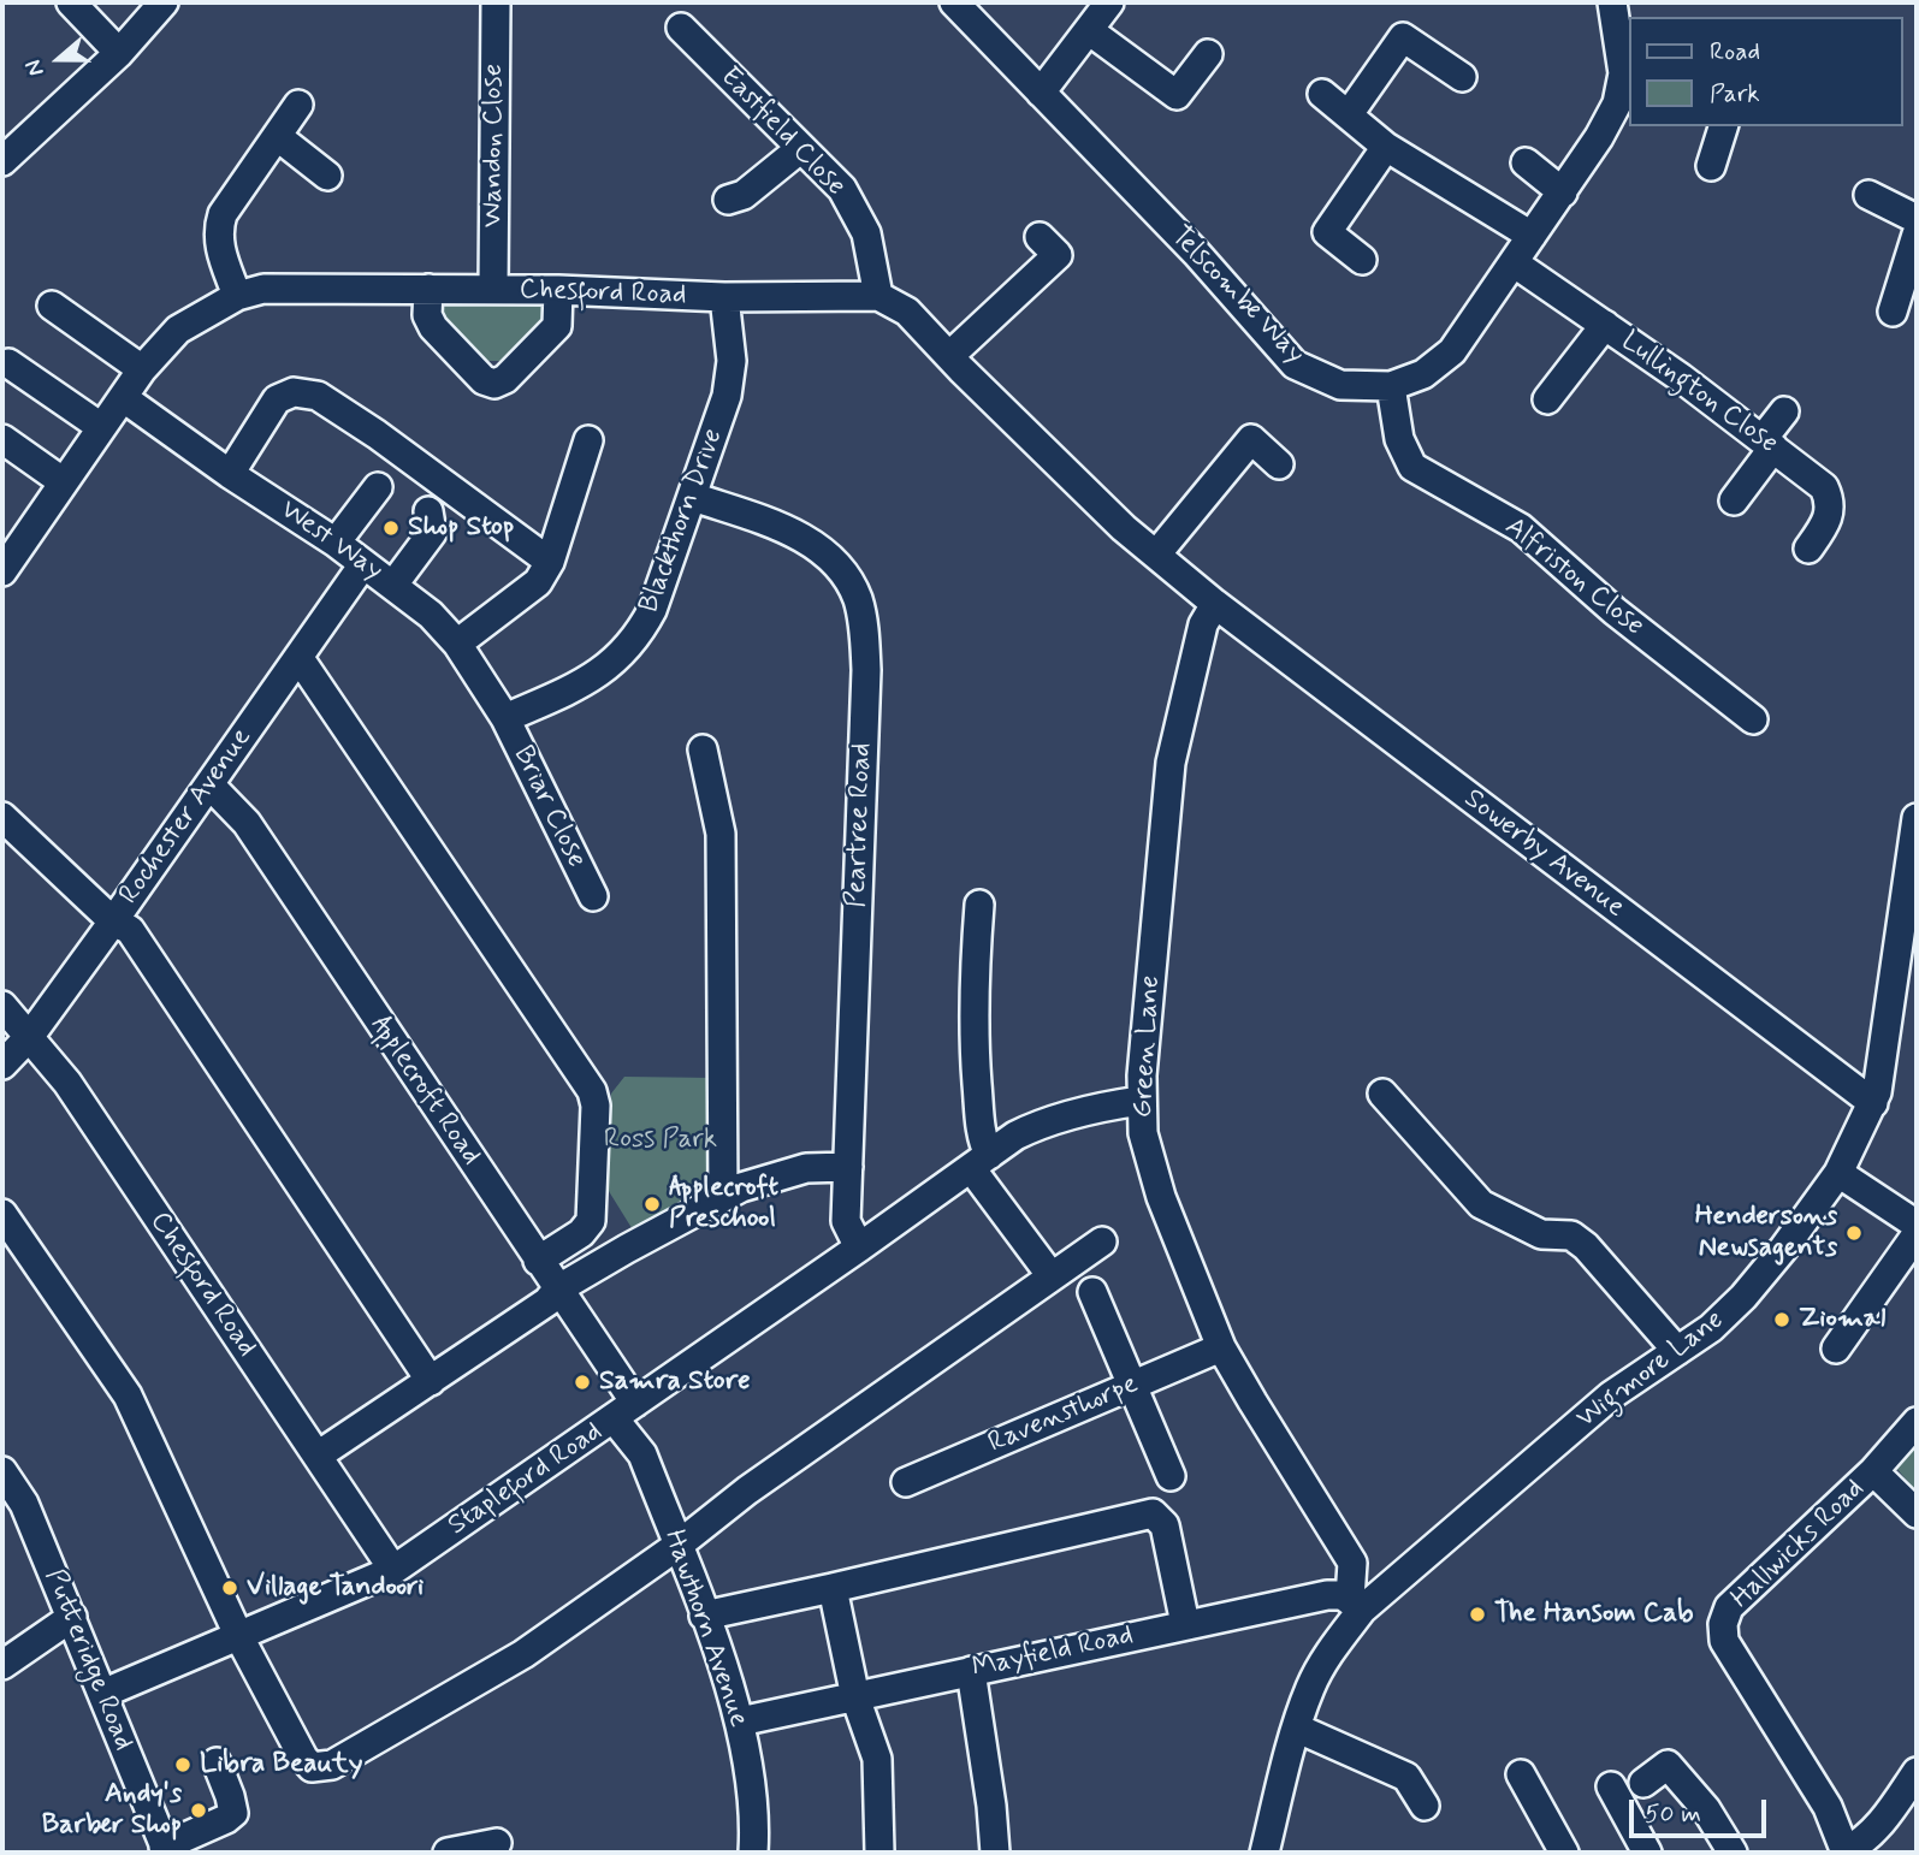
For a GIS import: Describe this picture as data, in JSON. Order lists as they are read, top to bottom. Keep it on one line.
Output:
{"streets":{"street":["Eastfield Close","Wandon Close","Chesford Road","Telscombe Way","Lullington Close","Blackthorn Drive","West Way","Alfriston Close","Briar Close","Rochester Avenue","Peartree Road","Sowerby Avenue","Green Lane","Applecroft Road","Wigmore Lane","Ravensthorpe","Stapleford Road","Hallwicks Road","Hawthorn Avenue","Mayfield Road","Putteridge Road"]},"crossings":[["Eastfield Close","Chesford Road"],["Wandon Close","Chesford Road"],["Chesford Road","Blackthorn Drive"],["Chesford Road","West Way"],["Chesford Road","Rochester Avenue"],["Chesford Road","Stapleford Road"],["Telscombe Way","Lullington Close"],["Telscombe Way","Alfriston Close"],["Blackthorn Drive","West Way"],["Blackthorn Drive","Briar Close"],["Blackthorn Drive","Peartree Road"],["West Way","Briar Close"],["West Way","Rochester Avenue"],["Rochester Avenue","Applecroft Road"],["Peartree Road","Stapleford Road"],["Sowerby Avenue","Green Lane"],["Sowerby Avenue","Wigmore Lane"],["Green Lane","Wigmore Lane"],["Green Lane","Ravensthorpe"],["Green Lane","Stapleford Road"],["Green Lane","Mayfield Road"],["Applecroft Road","Stapleford Road"],["Applecroft Road","Hawthorn Avenue"],["Wigmore Lane","Mayfield Road"],["Stapleford Road","Hawthorn Avenue"],["Stapleford Road","Putteridge Road"],["Hawthorn Avenue","Mayfield Road"]],"parks":["Ross Park"],"places":["Shop Stop","Applecroft Preschool","Hendersons Newsagents","Ziomal","Samra Store","Village Tandoori","The Hansom Cab","Libra Beauty","Andy's Barber Shop"],"legend":["Road","Park"],"scale_bar":"50 m","north":"left"}
